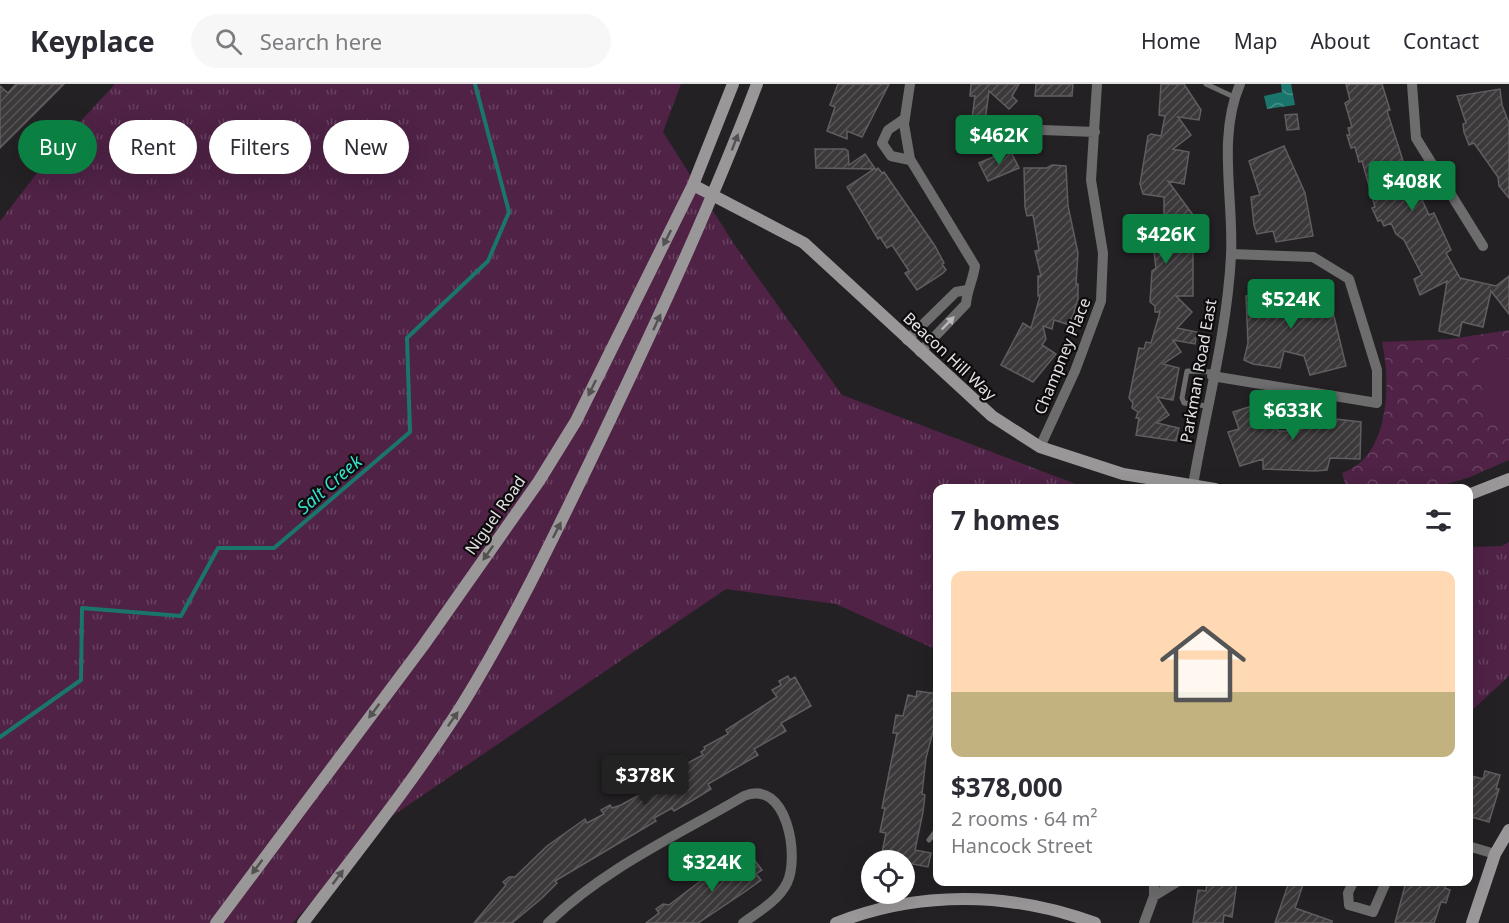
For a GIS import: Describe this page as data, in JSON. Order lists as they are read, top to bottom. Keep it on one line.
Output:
{"streets":{"main road":["Beacon Hill Way","Niguel Road"],"street":["Champney Place","Parkman Road East"]},"crossings":[["Beacon Hill Way","Champney Place"],["Beacon Hill Way","Niguel Road"]],"water":["Salt Creek"],"page":{"header":"Keyplace","search":"Search here","nav":["Home","Map","About","Contact"],"price":["$462K","$408K","$426K","$524K","$633K","$378K","$324K"],"chip":["Buy","Rent","Filters","New"],"heading":"7 homes","list":[{"name":"$378,000","note":"2 rooms · 64 m² · Hancock Street"}]}}
